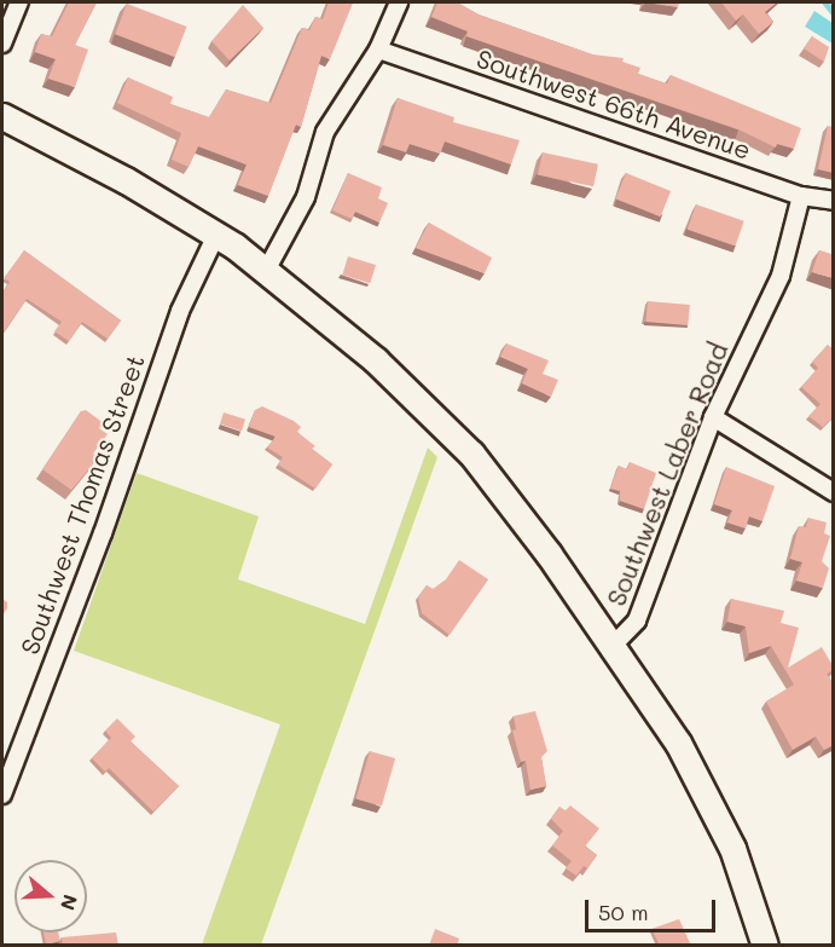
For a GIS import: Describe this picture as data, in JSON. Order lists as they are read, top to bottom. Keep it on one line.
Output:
{"streets":{"street":["Southwest 66th Avenue","Southwest Laber Road","Southwest Thomas Street"]},"crossings":[["Southwest 66th Avenue","Southwest Laber Road"]],"scale_bar":"50 m","north":"right"}
